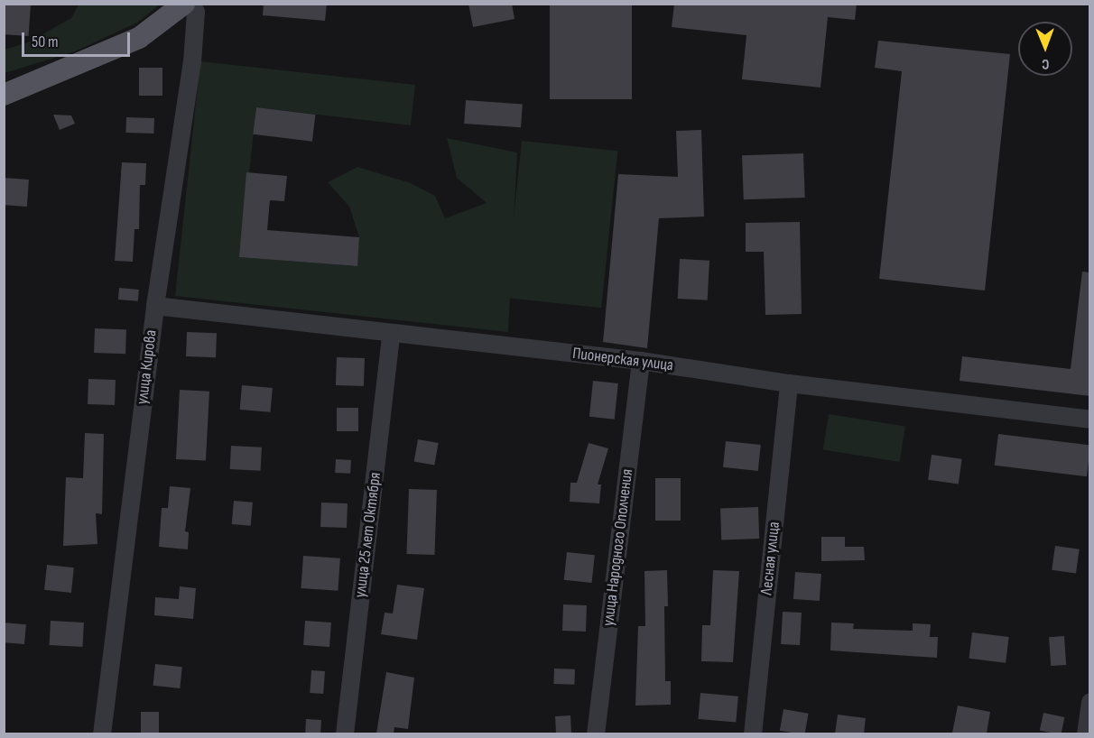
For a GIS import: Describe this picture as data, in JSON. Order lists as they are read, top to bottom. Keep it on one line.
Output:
{"streets":{"street":["Пионерская улица","улица Кирова","улица 25 лет Октября","улица Народного Ополчения","Лесная улица"]},"crossings":[["Пионерская улица","улица Кирова"],["Пионерская улица","улица 25 лет Октября"],["Пионерская улица","улица Народного Ополчения"],["Пионерская улица","Лесная улица"]],"scale_bar":"50 m","north":"bottom"}
